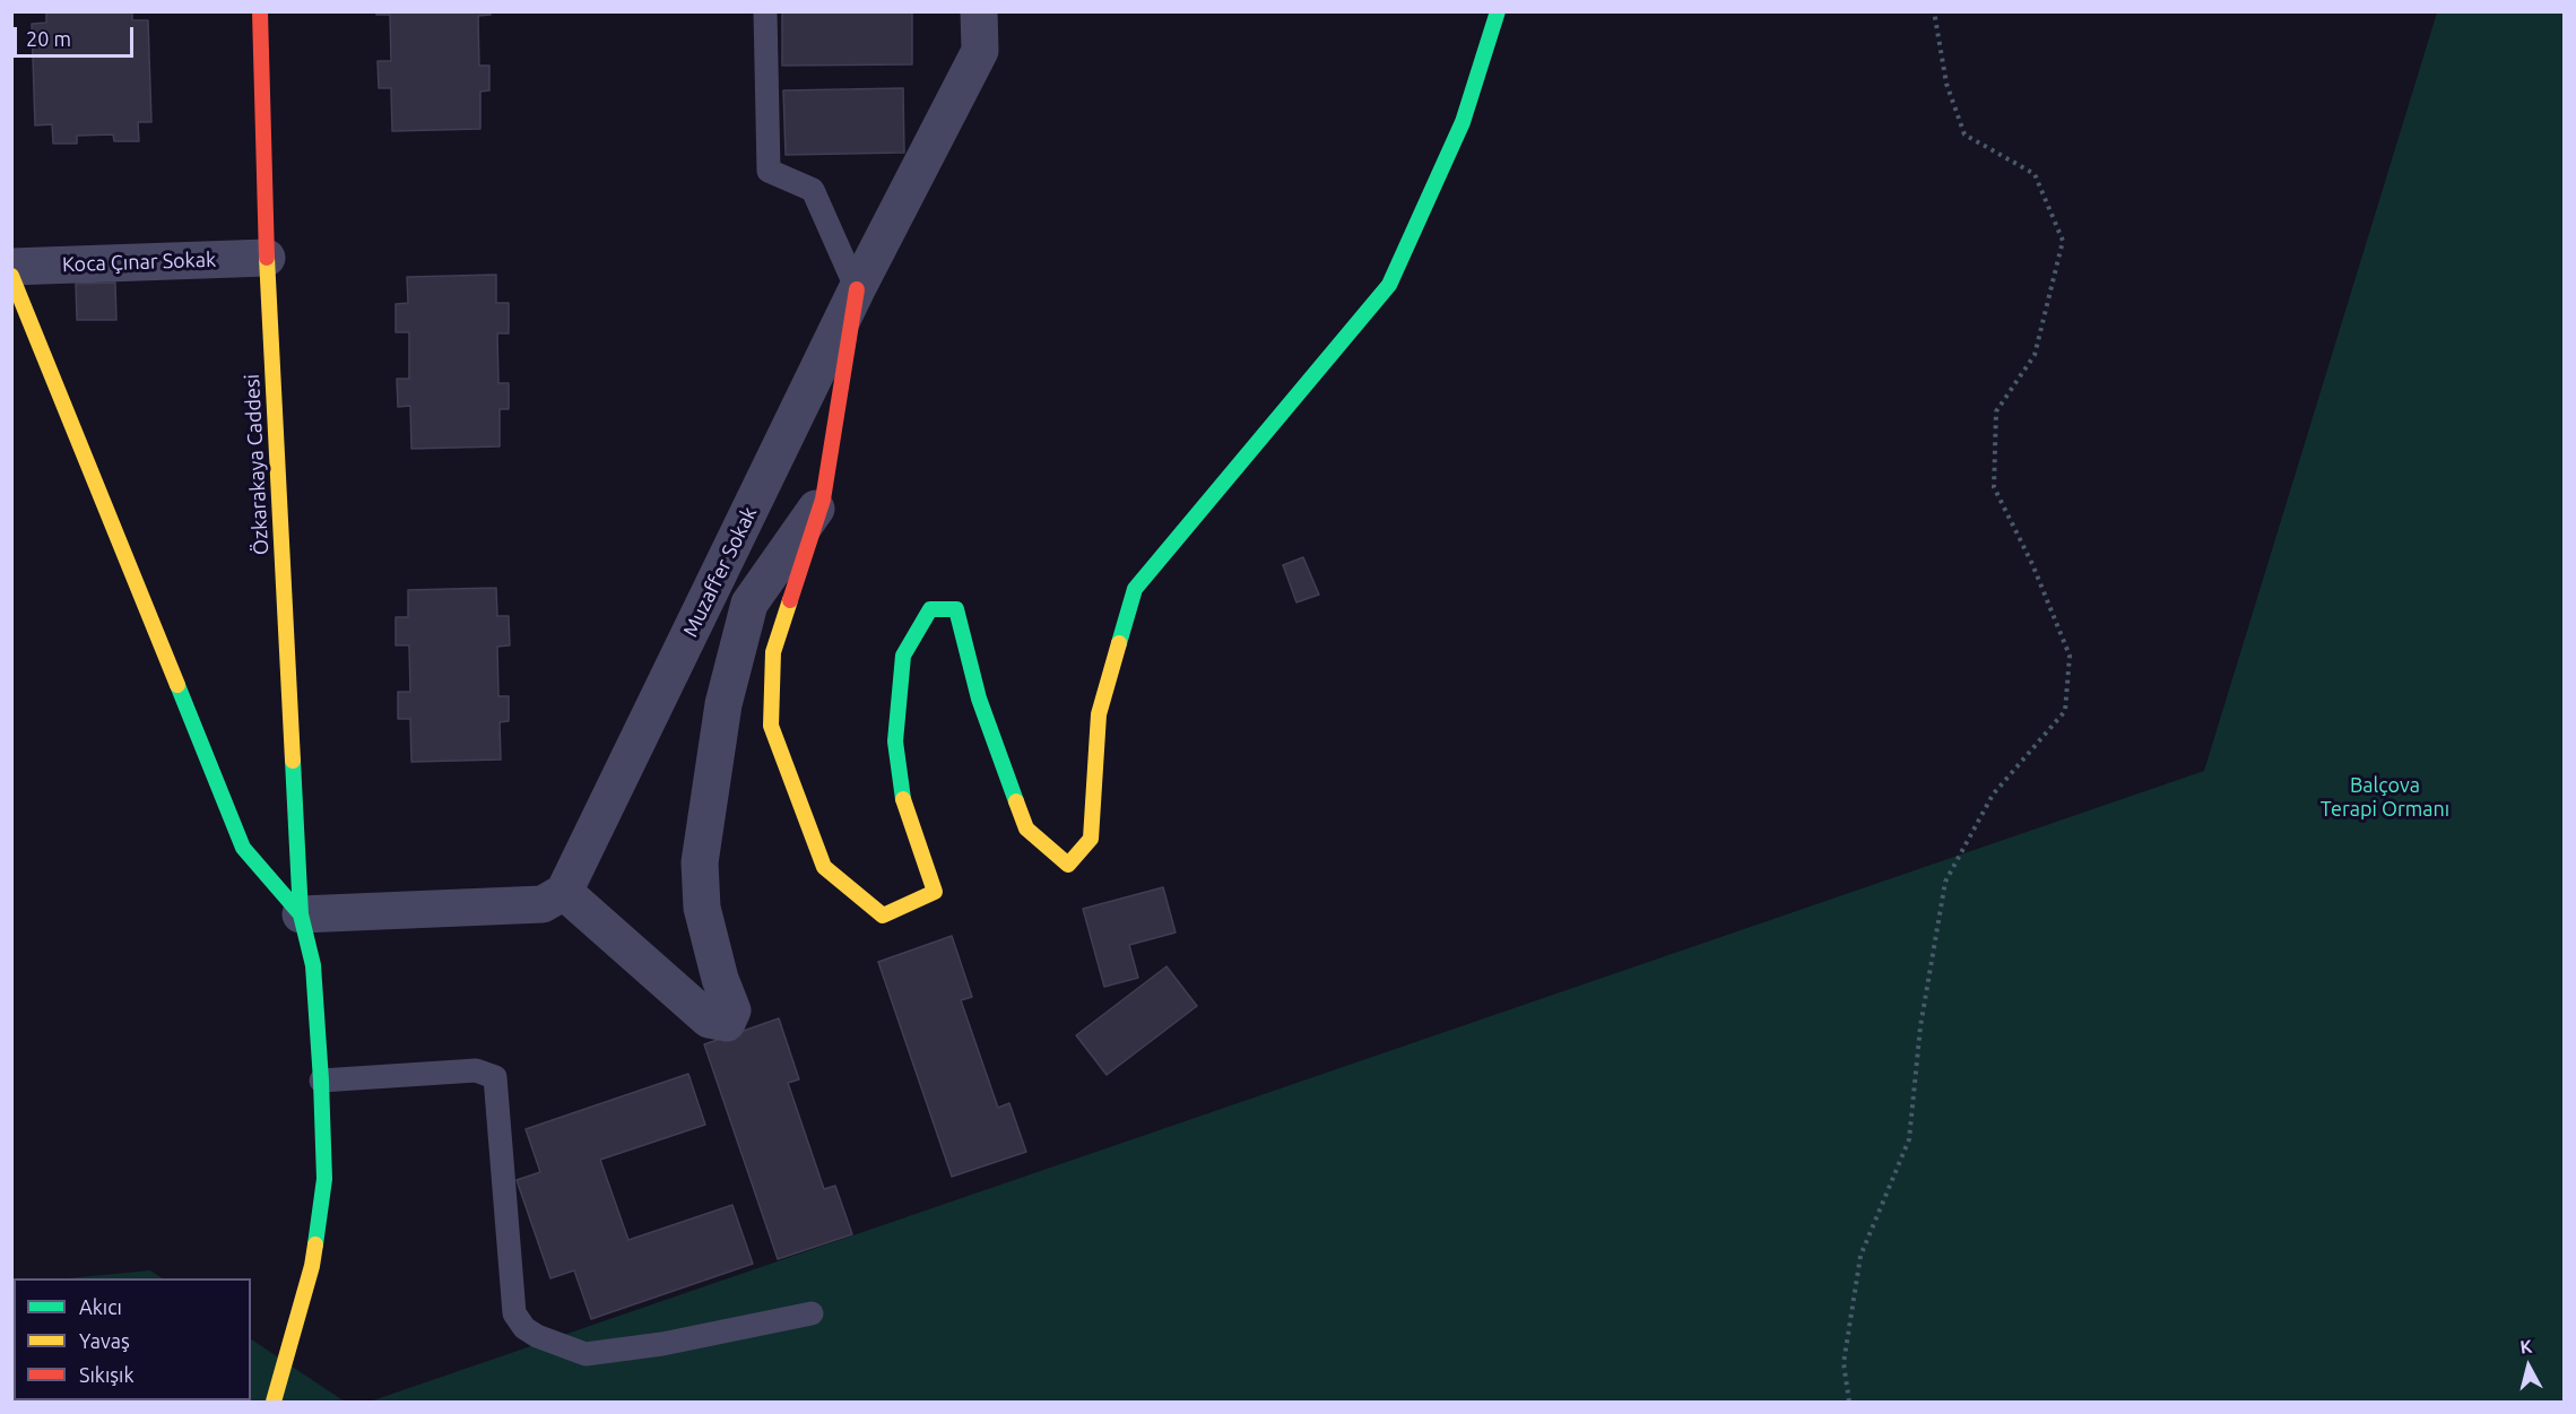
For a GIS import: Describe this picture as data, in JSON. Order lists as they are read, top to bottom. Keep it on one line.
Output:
{"streets":{"street":["Koca Çınar Sokak","Özkarakaya Caddesi","Muzaffer Sokak"]},"crossings":[["Koca Çınar Sokak","Özkarakaya Caddesi"]],"parks":["Balçova Terapi Ormanı"],"legend":["Akıcı","Yavaş","Sıkışık"],"scale_bar":"20 m","north":"top"}
